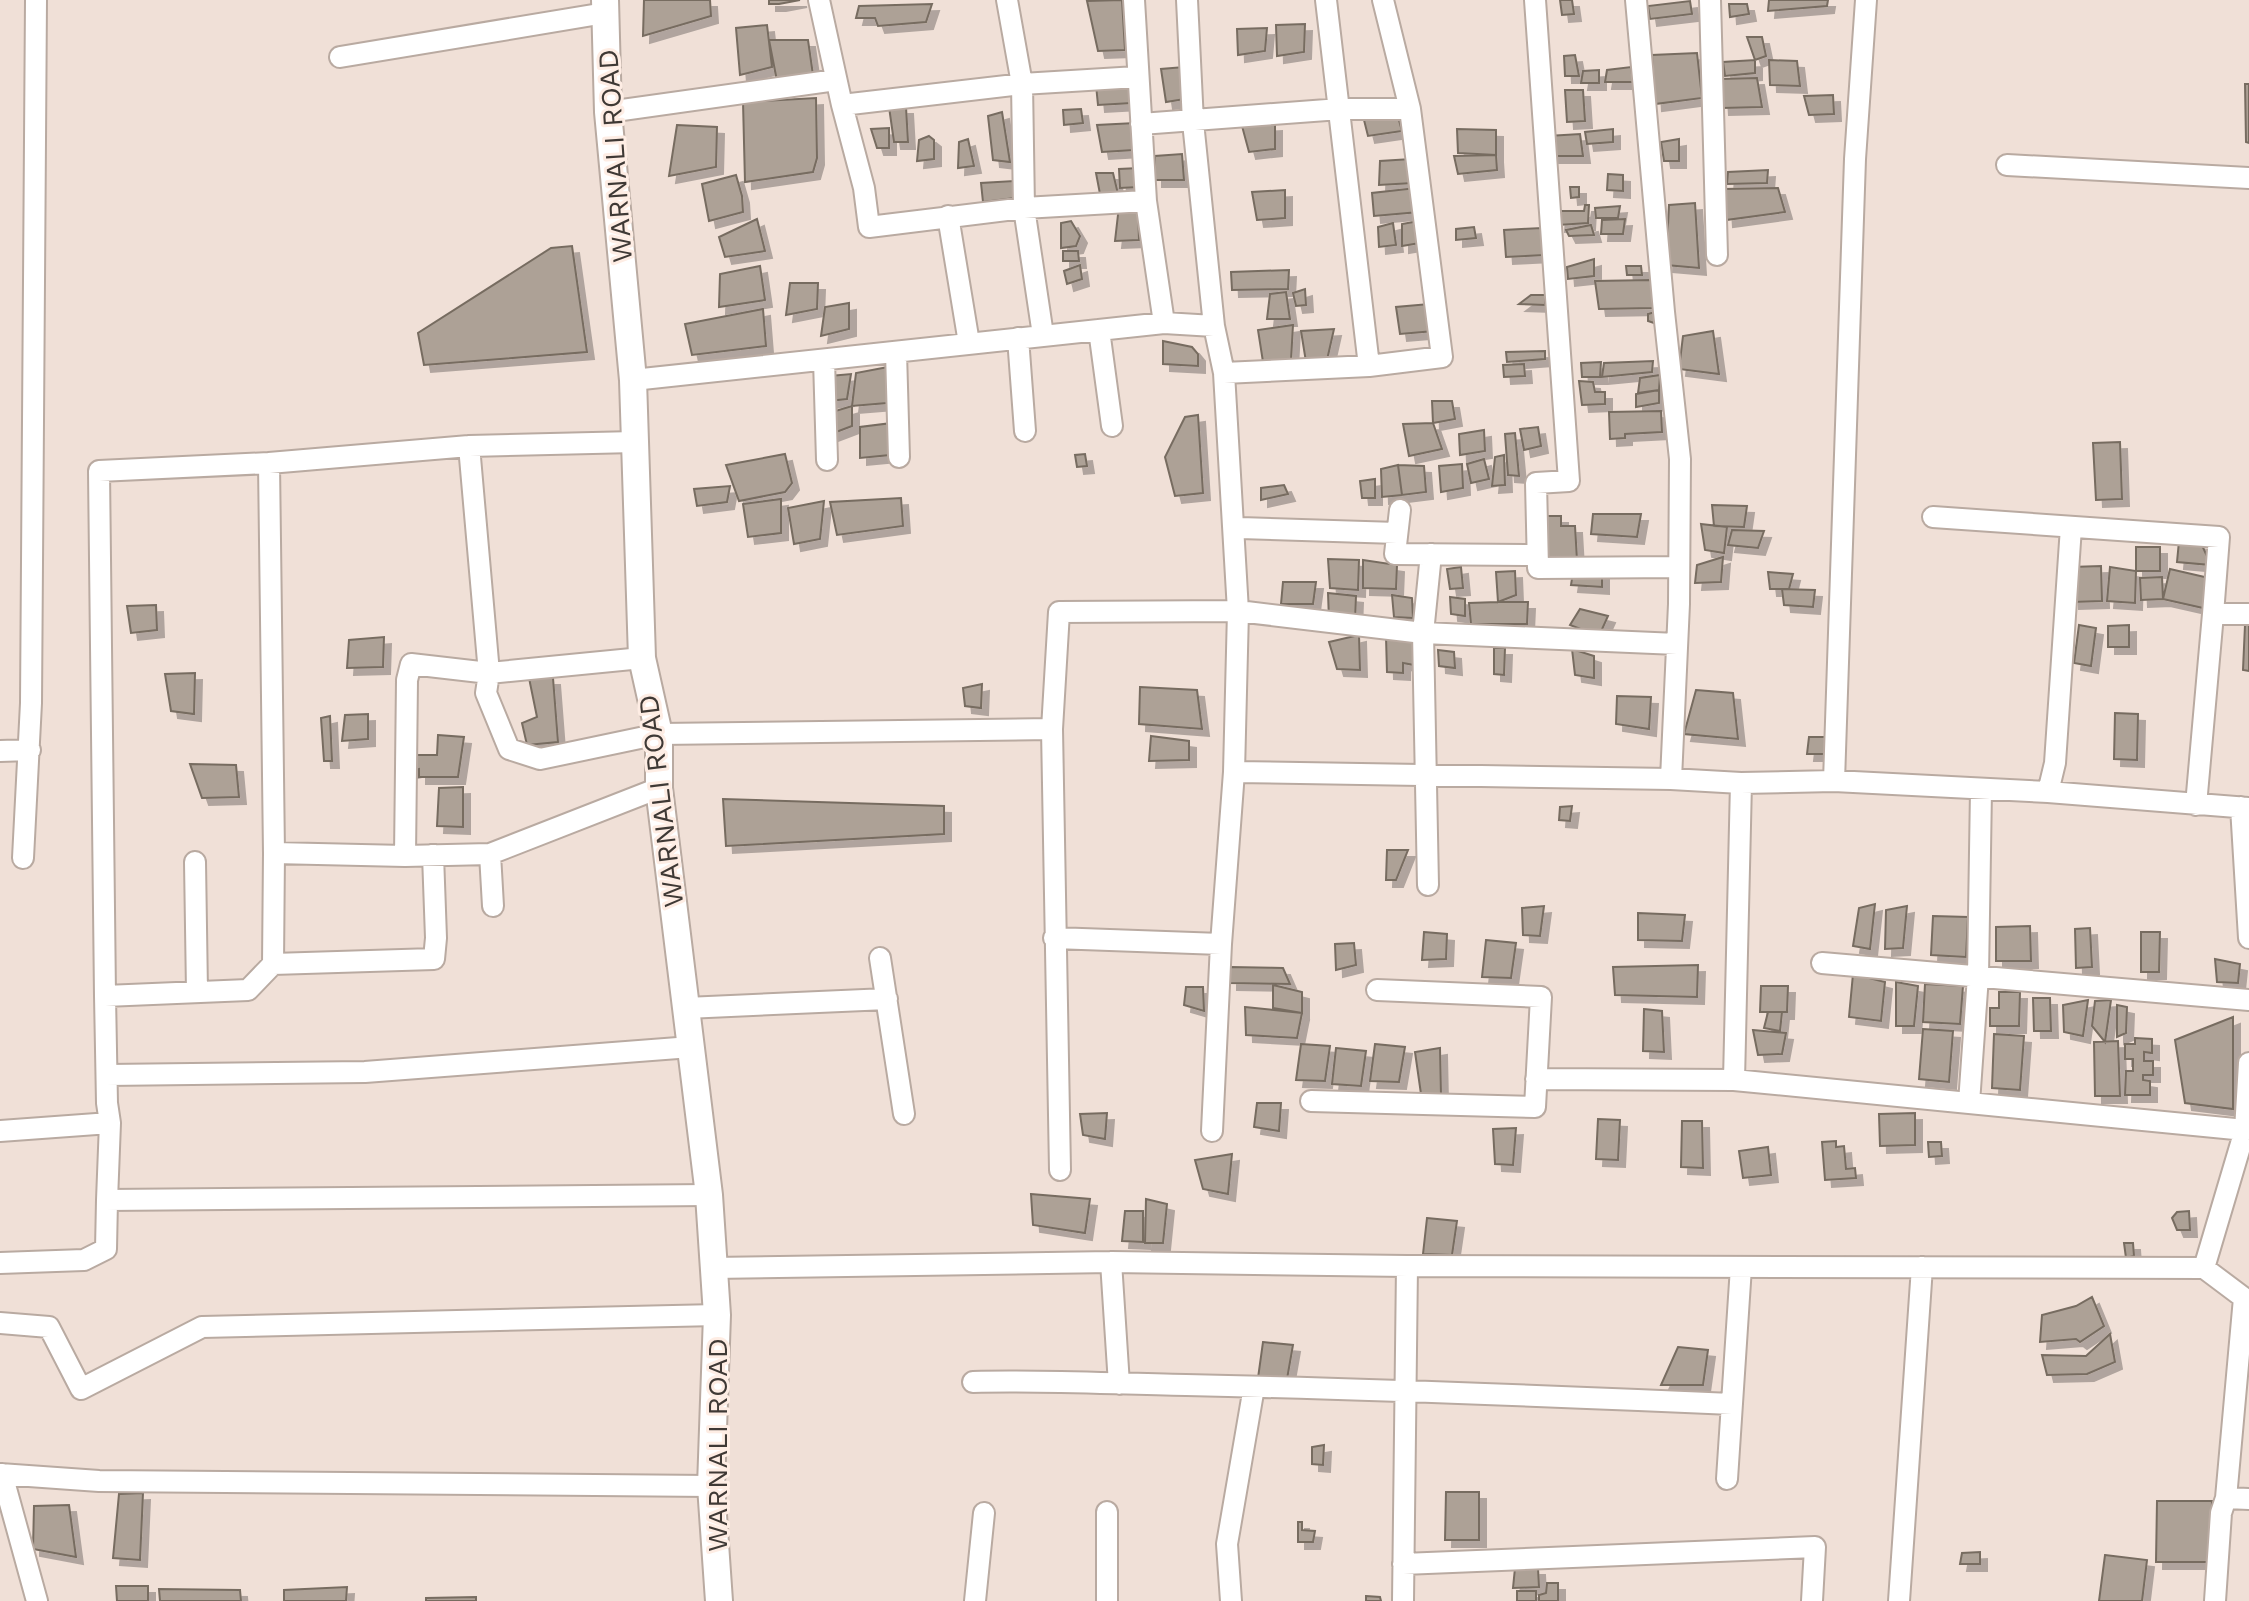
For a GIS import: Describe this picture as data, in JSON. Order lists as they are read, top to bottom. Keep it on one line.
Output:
{"streets":{"main road":["WARNALI ROAD"]}}
